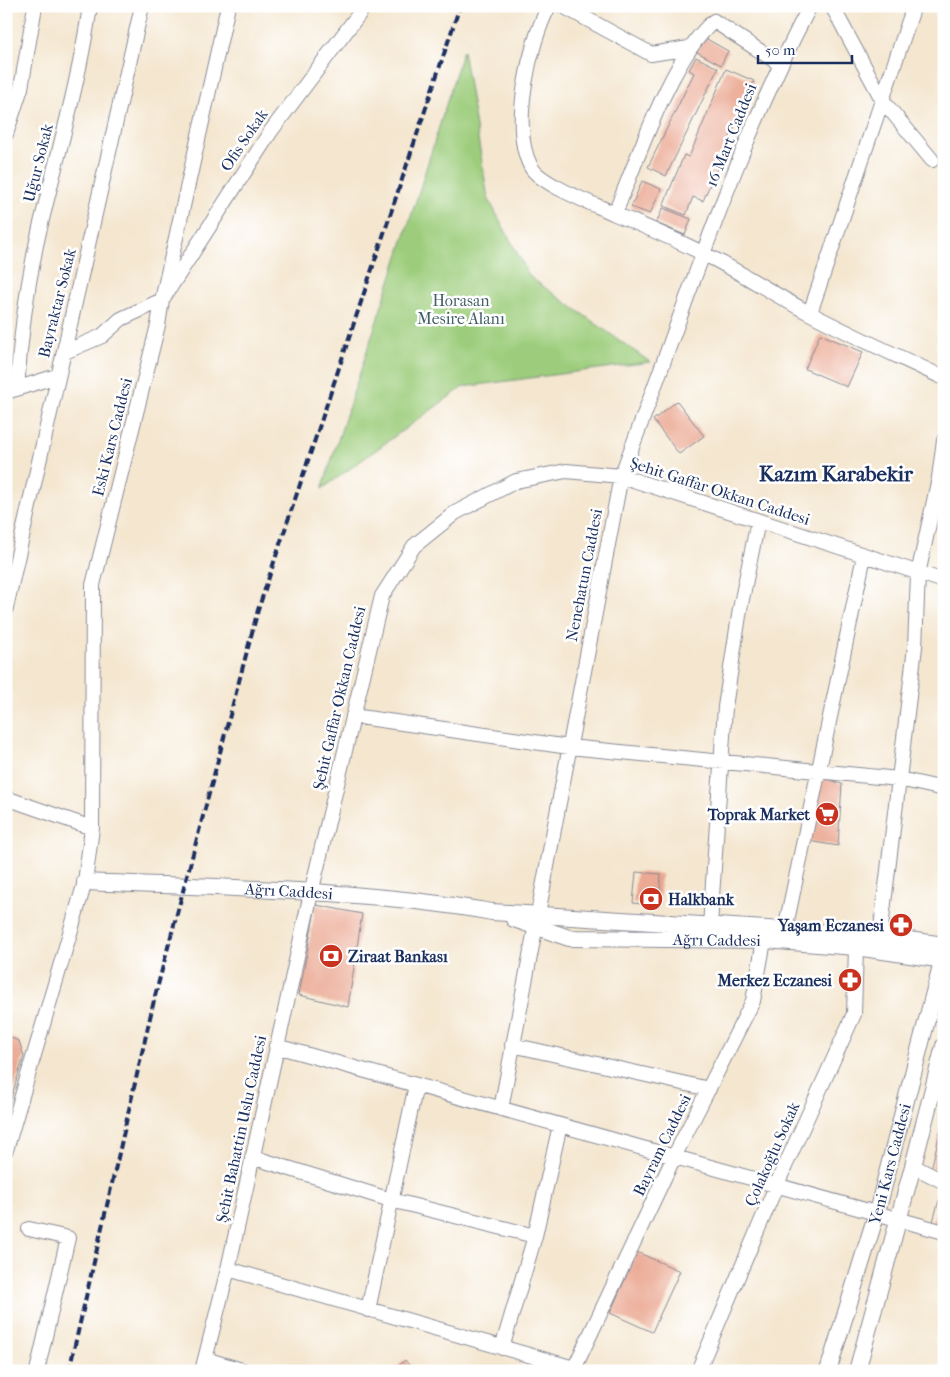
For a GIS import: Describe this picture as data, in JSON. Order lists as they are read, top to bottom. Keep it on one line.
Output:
{"streets":{"main road":["Ağrı Caddesi","Yeni Kars Caddesi"],"street":["16 Mart Caddesi","Ofis Sokak","Uğur Sokak","Bayraktar Sokak","Eski Kars Caddesi","Şehit Gaffar Okkan Caddesi","Nenehatun Caddesi","Şehit Bahattin Uslu Caddesi","Bayram Caddesi","Çolakoğlu Sokak"]},"crossings":[["16 Mart Caddesi","Nenehatun Caddesi"],["Ofis Sokak","Eski Kars Caddesi"],["Eski Kars Caddesi","Ağrı Caddesi"],["Şehit Gaffar Okkan Caddesi","Nenehatun Caddesi"],["Şehit Gaffar Okkan Caddesi","Ağrı Caddesi"],["Şehit Gaffar Okkan Caddesi","Şehit Bahattin Uslu Caddesi"],["Nenehatun Caddesi","Ağrı Caddesi"],["Ağrı Caddesi","Şehit Bahattin Uslu Caddesi"],["Ağrı Caddesi","Bayram Caddesi"],["Ağrı Caddesi","Çolakoğlu Sokak"],["Ağrı Caddesi","Yeni Kars Caddesi"]],"districts":["Kazım Karabekir"],"parks":["Horasan Mesire Alanı"],"places":{"supermarket":["Toprak Market"],"bank":["Halkbank","Ziraat Bankası"],"pharmacy":["Yaşam Eczanesi","Merkez Eczanesi"]},"scale_bar":"50 m"}
